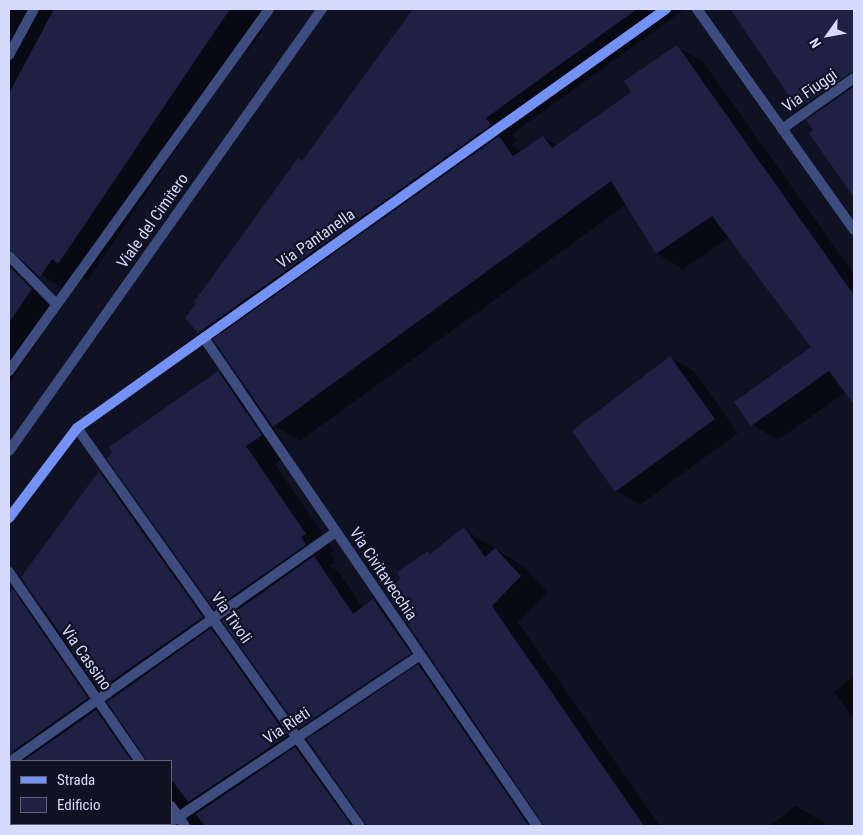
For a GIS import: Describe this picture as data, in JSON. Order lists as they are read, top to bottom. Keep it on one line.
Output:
{"streets":{"street":["Via Fiuggi","Viale del Cimitero","Via Pantanella","Via Civitavecchia","Via Tivoli","Via Cassino","Via Rieti"]},"crossings":[["Via Pantanella","Via Civitavecchia"],["Via Pantanella","Via Tivoli"],["Via Civitavecchia","Via Rieti"],["Via Tivoli","Via Rieti"]],"legend":["Strada","Edificio"],"north":"bottom left"}
